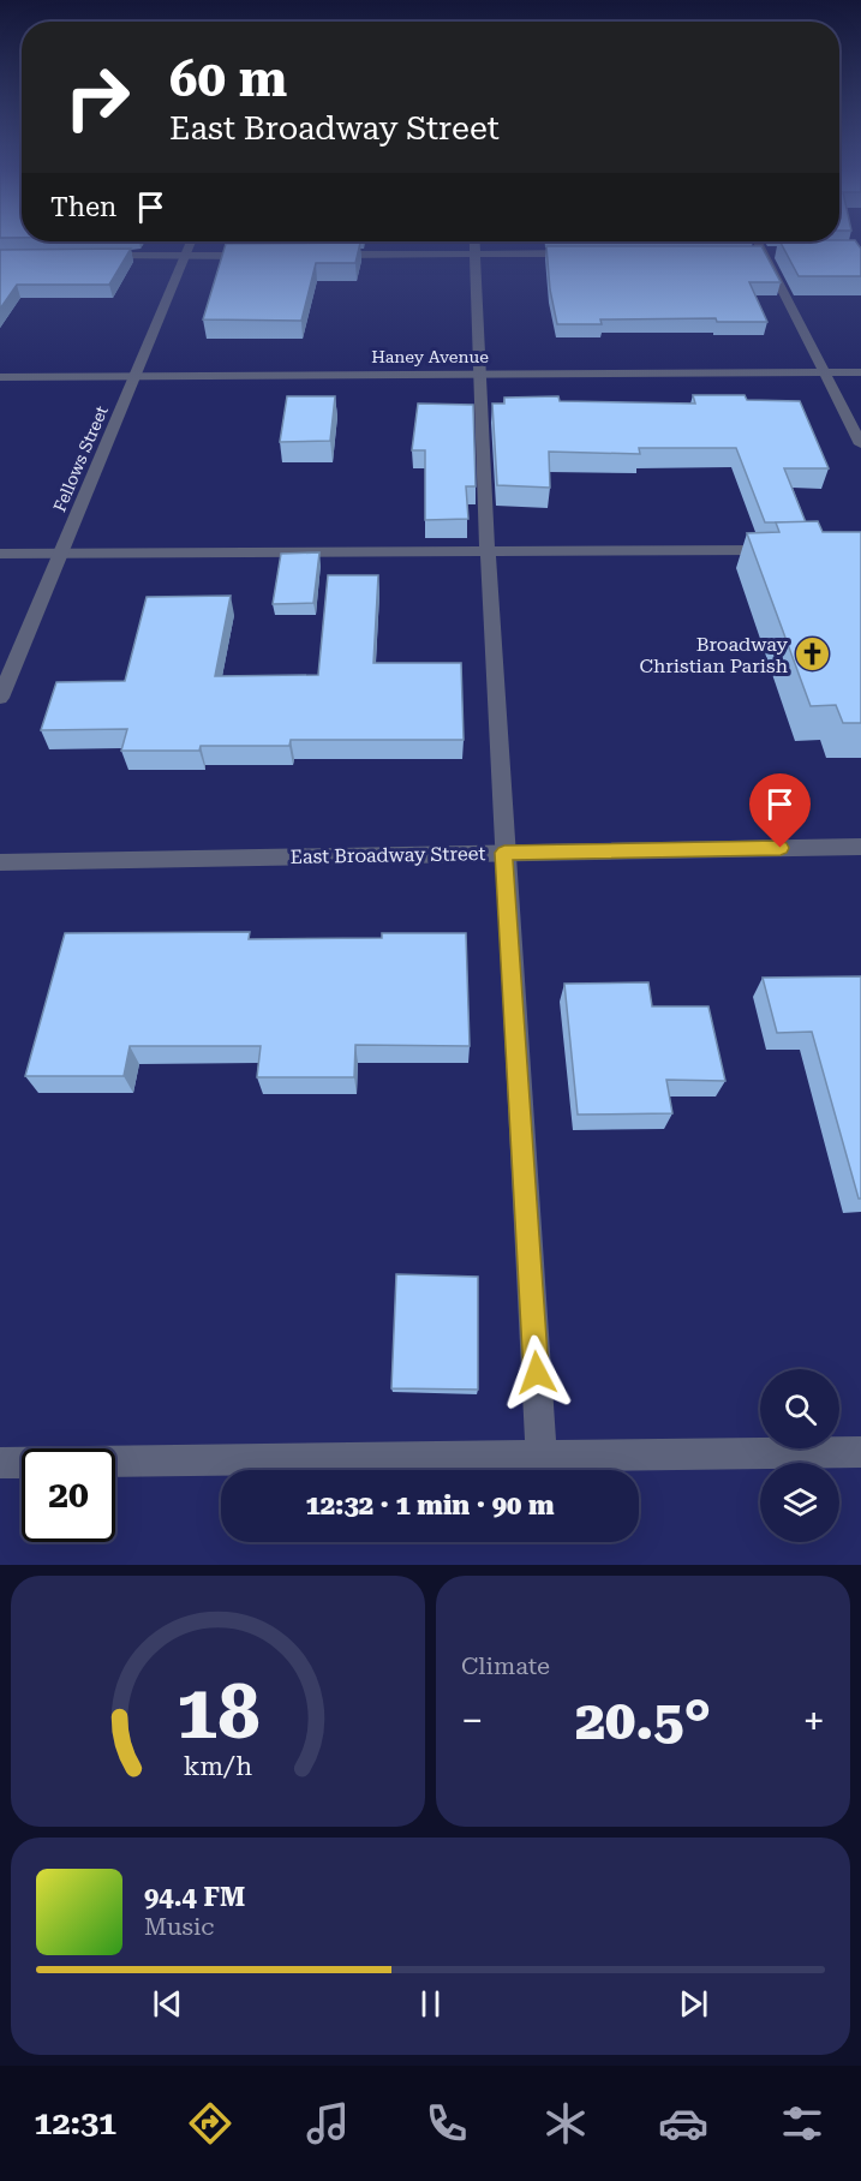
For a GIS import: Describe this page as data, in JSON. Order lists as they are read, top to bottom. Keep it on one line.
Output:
{"streets":{"street":["Haney Avenue","Fellows Street","East Broadway Street"]},"crossings":[["Haney Avenue","Fellows Street"]],"places":{"church":["Broadway Christian Parish"]},"page":{"turn":["60 m","East Broadway Street"],"then":"Then","limit":"20","trip":"12:32 · 1 min · 90 m","tile":"Climate","heat":["−","20.5°","+"],"song":["94.4 FM","Music"],"tabs":"12:31","gauge":["18","km/h"]}}
